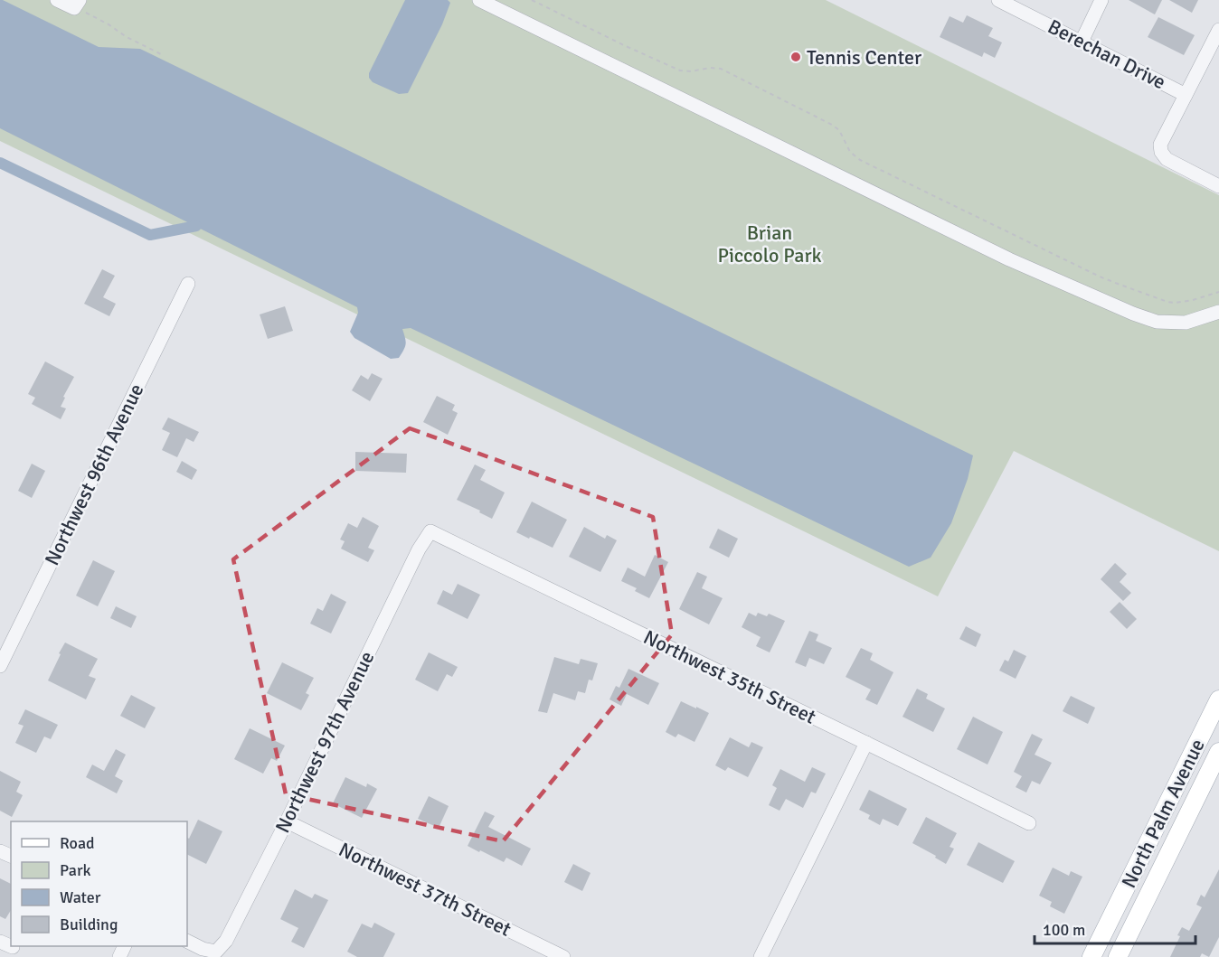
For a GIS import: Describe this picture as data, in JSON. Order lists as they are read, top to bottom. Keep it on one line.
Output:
{"streets":{"main road":["North Palm Avenue"],"street":["Berechan Drive","Northwest 96th Avenue","Northwest 35th Street","Northwest 97th Avenue","Northwest 37th Street"]},"crossings":[["Northwest 35th Street","Northwest 97th Avenue"],["Northwest 97th Avenue","Northwest 37th Street"]],"parks":["Brian Piccolo Park"],"places":["Tennis Center"],"legend":["Road","Park","Water","Building"],"scale_bar":"100 m"}
